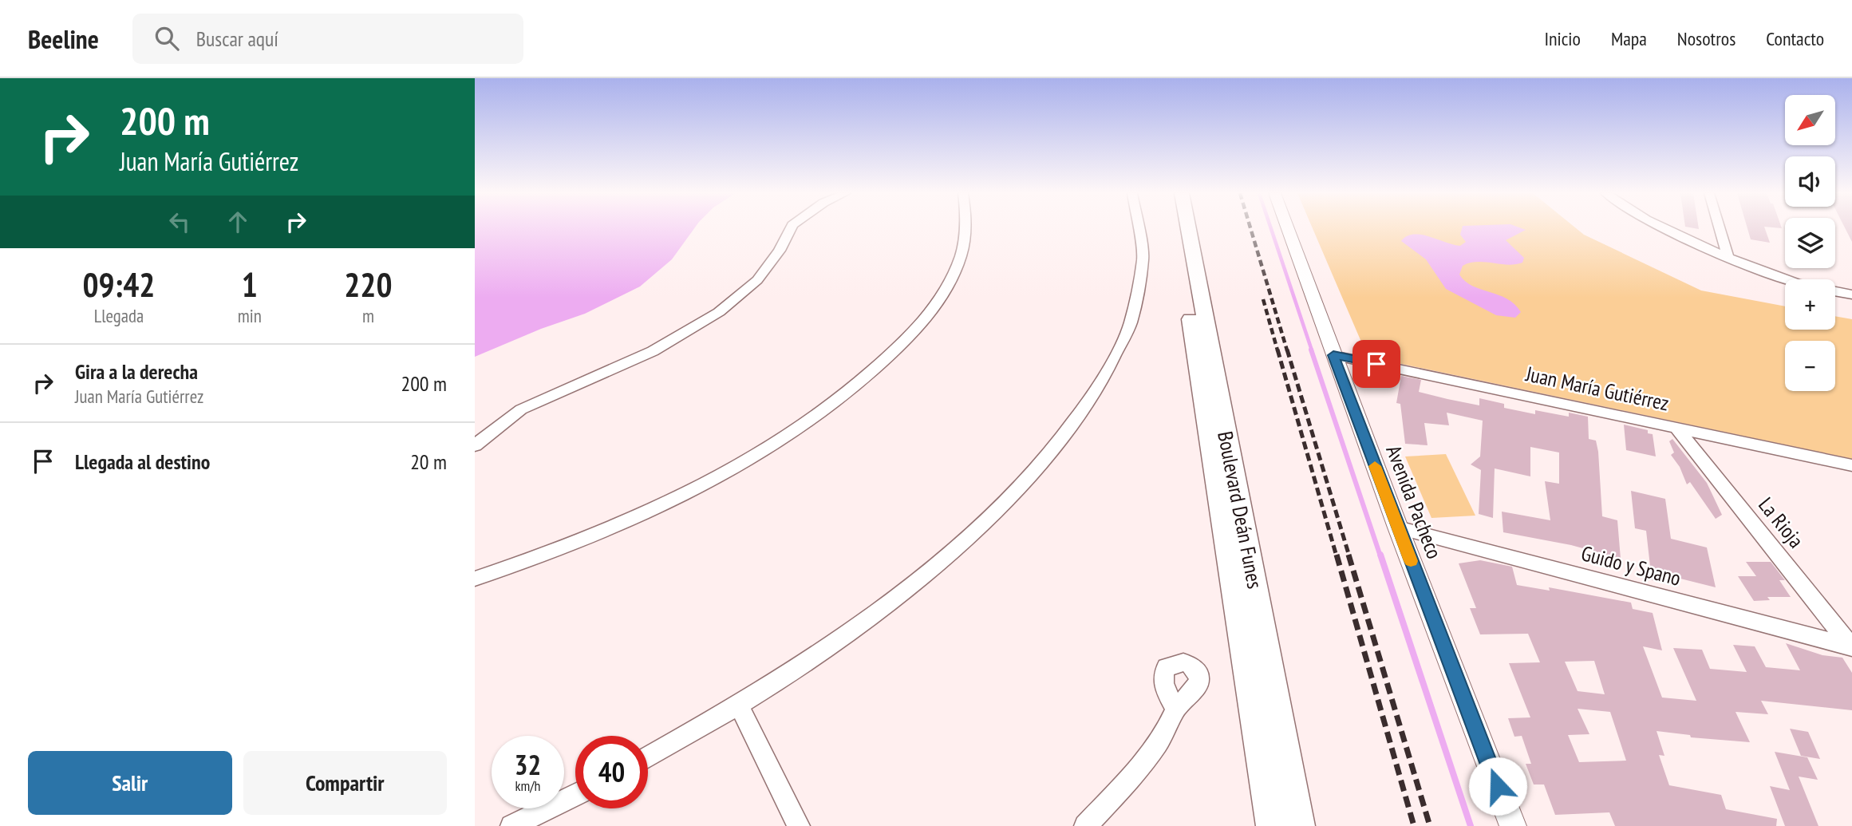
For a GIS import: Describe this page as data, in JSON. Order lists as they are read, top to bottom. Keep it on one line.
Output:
{"streets":{"main road":["Boulevard Deán Funes"],"street":["Juan María Gutiérrez","Avenida Pacheco","La Rioja","Guido y Spano"]},"crossings":[["Juan María Gutiérrez","Avenida Pacheco"],["Juan María Gutiérrez","La Rioja"],["Avenida Pacheco","Guido y Spano"],["La Rioja","Guido y Spano"]],"north":"bottom left","page":{"header":"Beeline","search":"Buscar aquí","nav":["Inicio","Mapa","Nosotros","Contacto"],"turn":["200 m","Juan María Gutiérrez"],"map_buttons":["+","−"],"eta":["09:42","Llegada","1","min","220","m"],"list":[{"name":"Gira a la derecha","note":"Juan María Gutiérrez","value":"200 m"},{"name":"Llegada al destino","value":"20 m"}],"speed":"32 km/h","limit":"40","buttons":["Salir","Compartir"]}}
